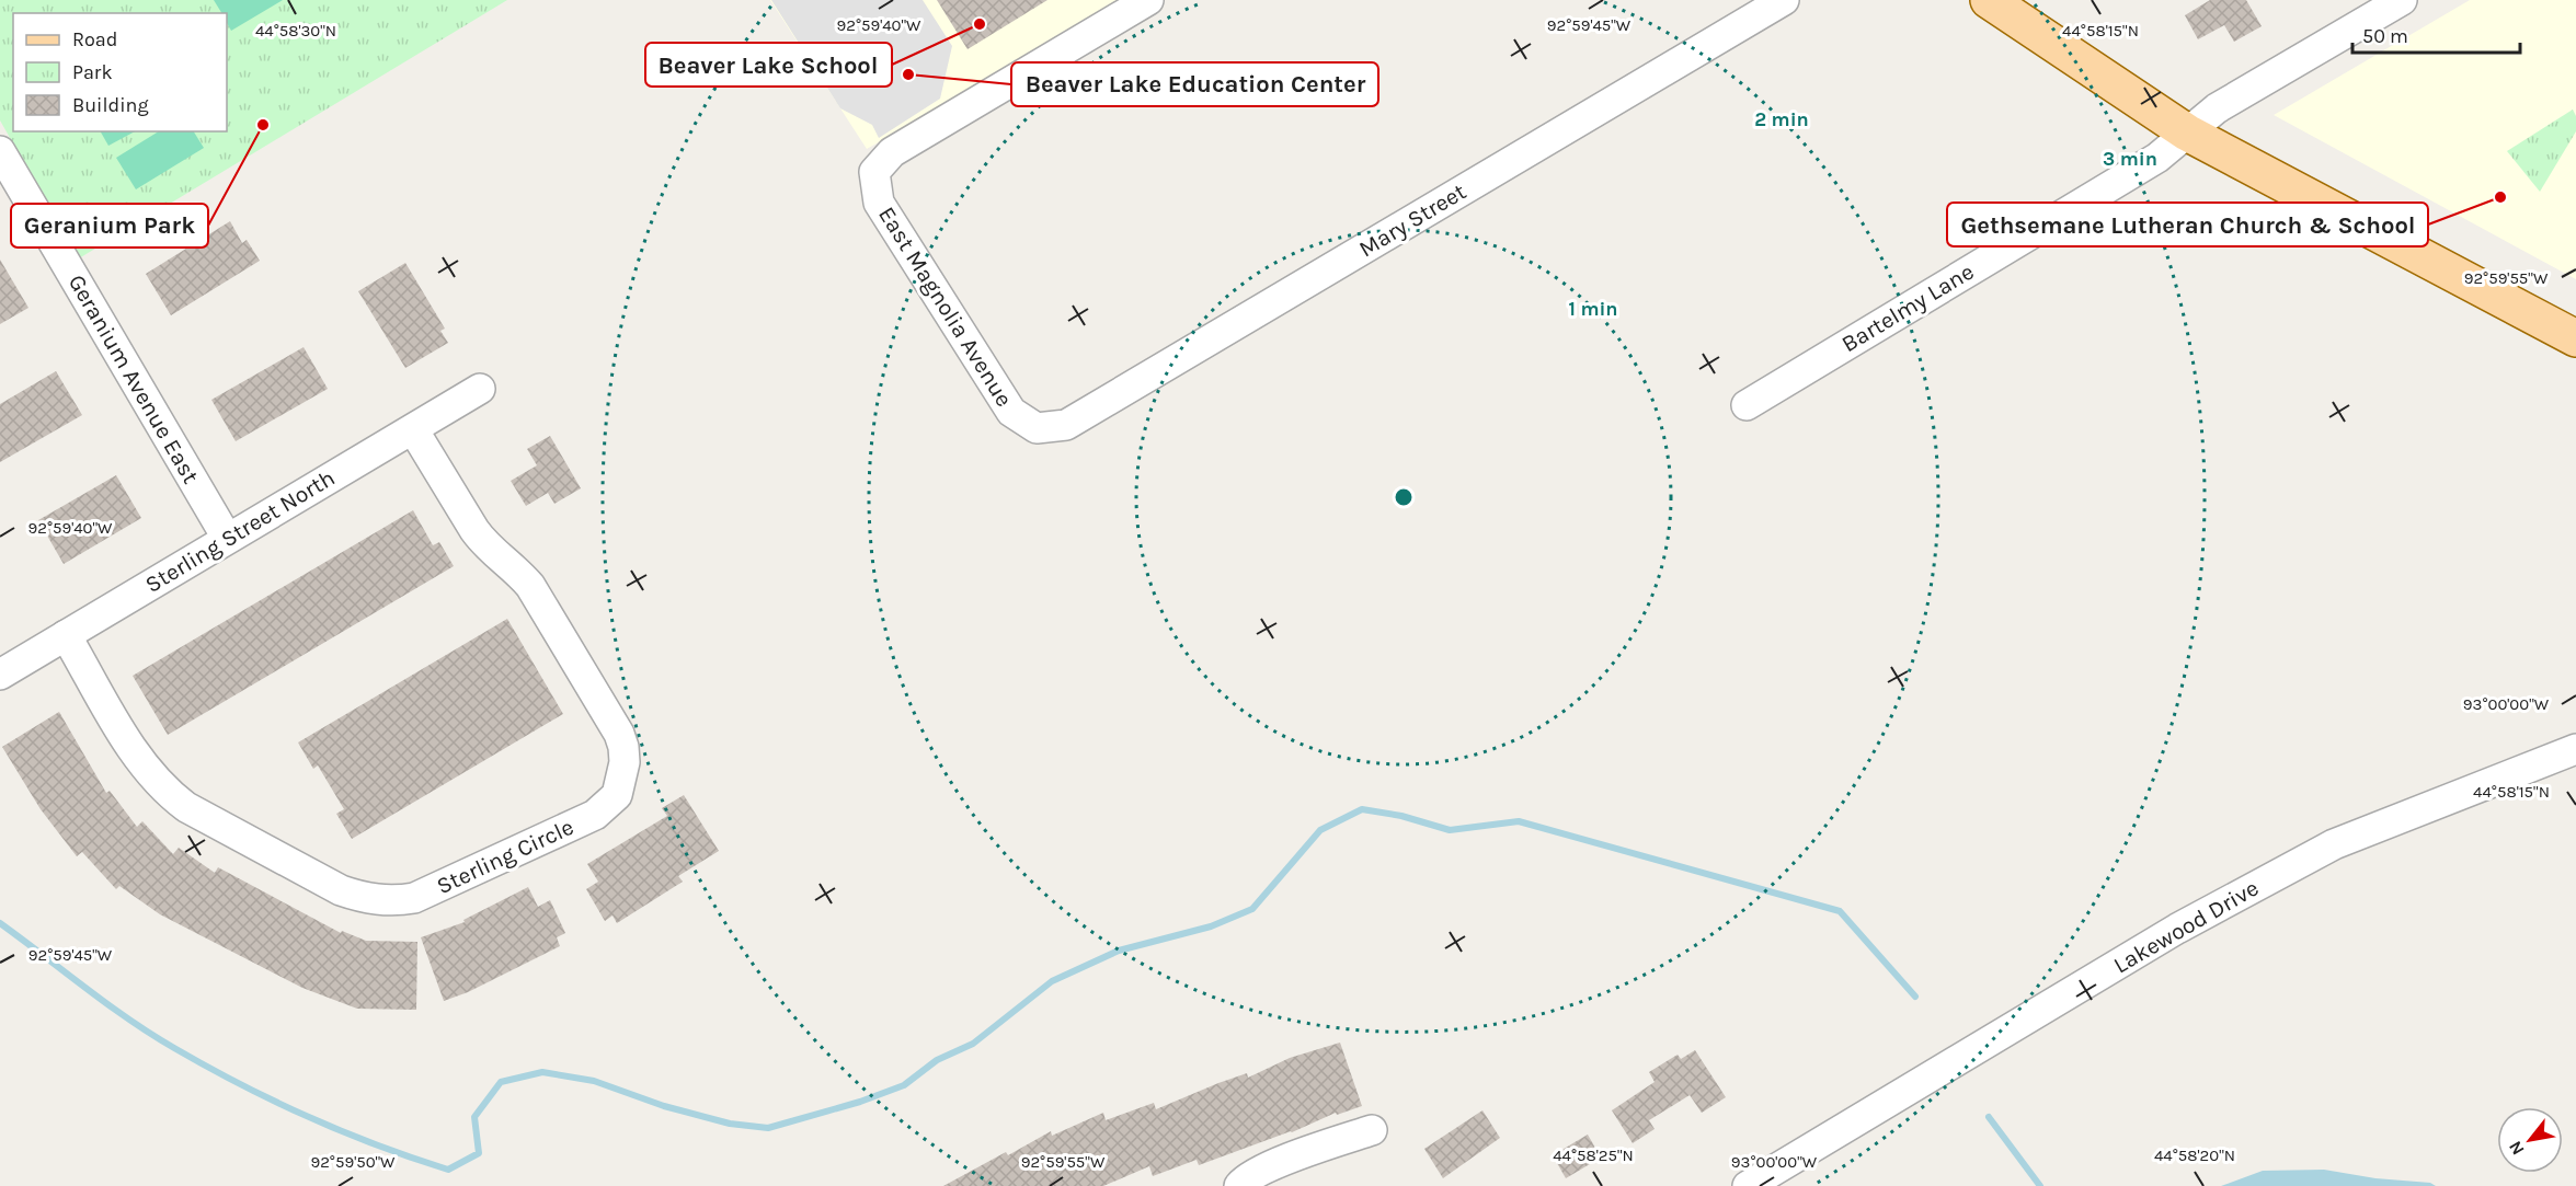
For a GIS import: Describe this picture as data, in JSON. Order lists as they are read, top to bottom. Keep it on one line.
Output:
{"streets":{"street":["Mary Street","East Magnolia Avenue","Bartelmy Lane","Geranium Avenue East","Sterling Street North","Sterling Circle","Lakewood Drive"]},"crossings":[["Mary Street","East Magnolia Avenue"],["Geranium Avenue East","Sterling Street North"],["Sterling Street North","Sterling Circle"]],"places":["Beaver Lake School","Beaver Lake Education Center","Geranium Park","Gethsemane Lutheran Church & School"],"legend":["Road","Park","Building"],"scale_bar":"50 m","north":"bottom left","coordinates":["92°59'45\"W","92°59'40\"W","44°58'30\"N","44°58'15\"N","92°59'55\"W","93°00'00\"W","44°58'25\"N","44°58'20\"N","92°59'50\"W"],"rings":["2 min","3 min","1 min"]}
